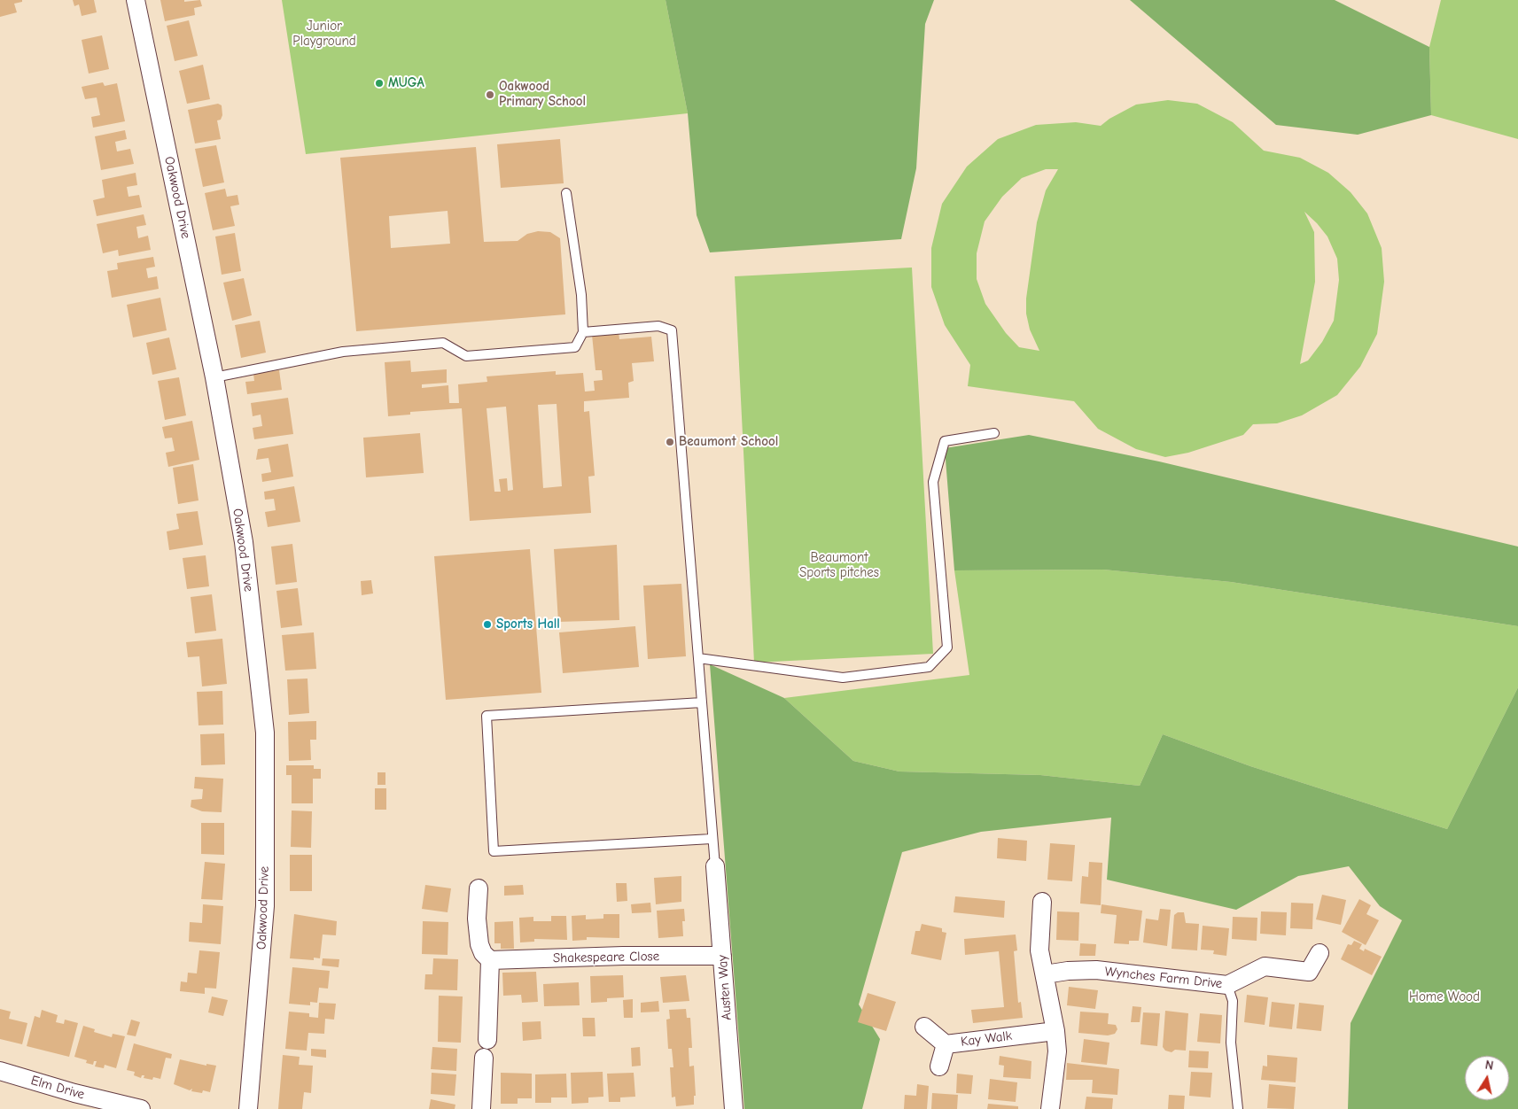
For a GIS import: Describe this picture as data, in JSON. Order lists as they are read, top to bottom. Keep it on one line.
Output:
{"streets":{"street":["Oakwood Drive","Shakespeare Close","Wynches Farm Drive","Austen Way","Kay Walk","Elm Drive"]},"crossings":[["Shakespeare Close","Austen Way"]],"parks":["Junior Playground","Beaumont Sports pitches","Home Wood"],"places":["MUGA","Oakwood Primary School","Beaumont School","Sports Hall"],"north":"top"}
